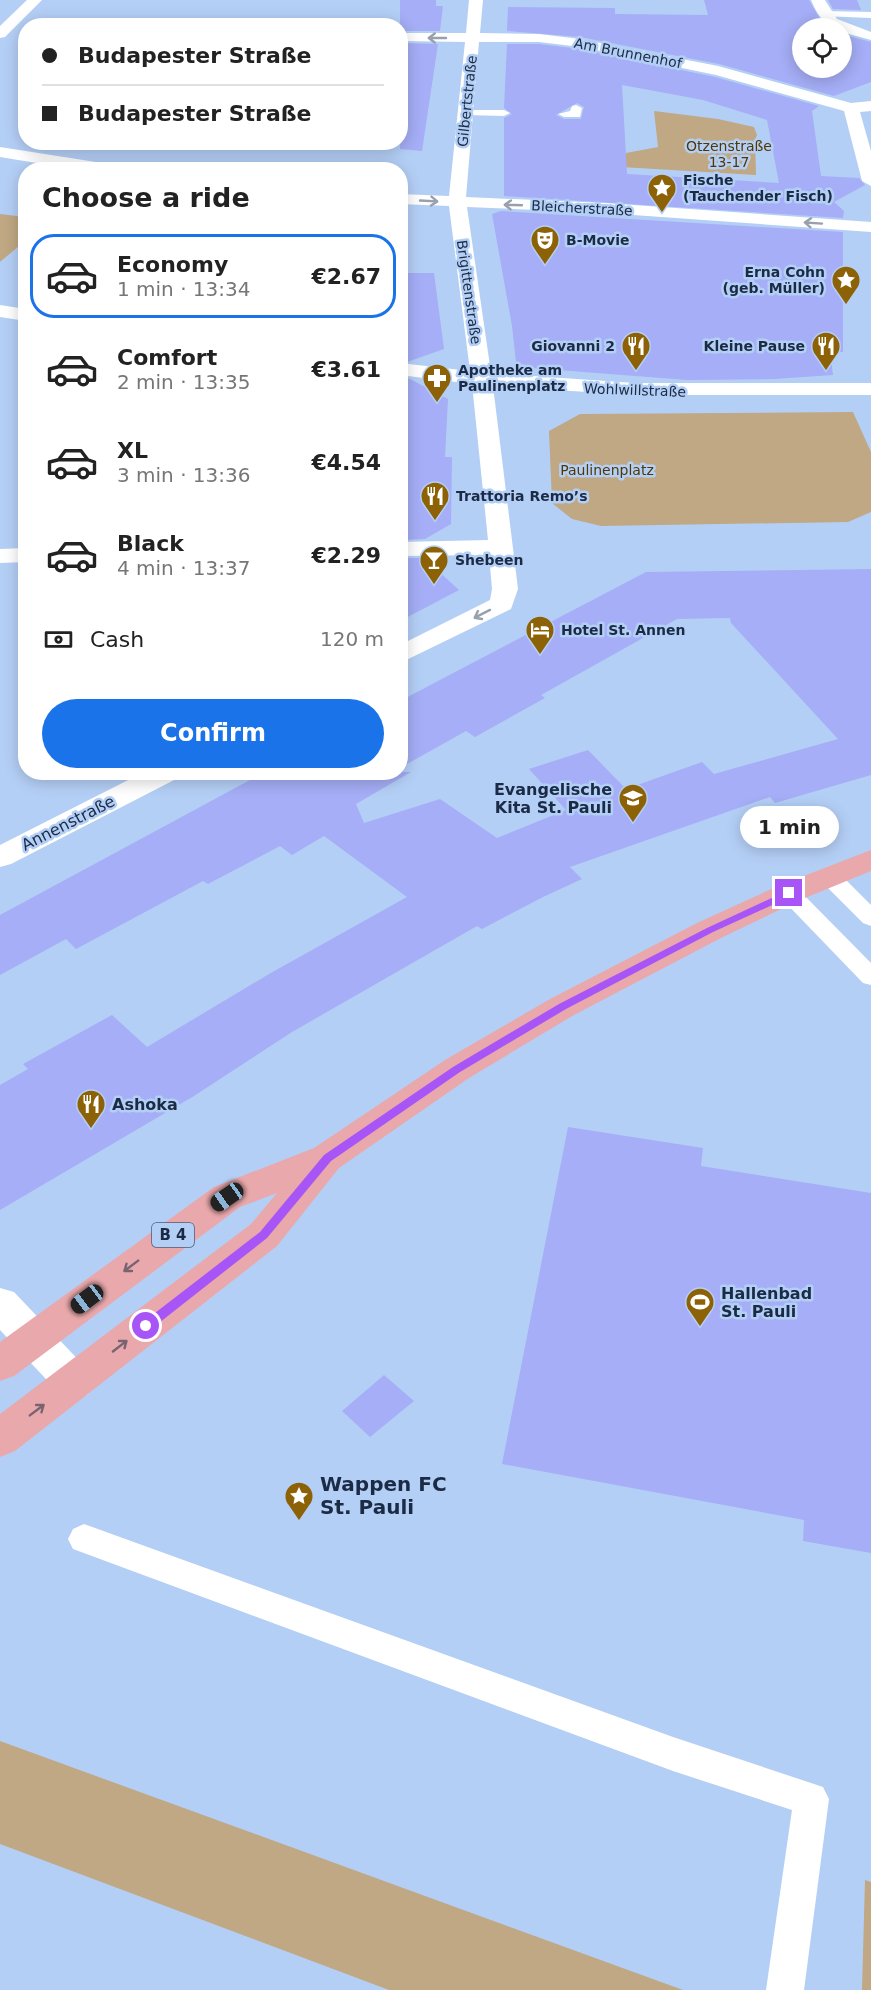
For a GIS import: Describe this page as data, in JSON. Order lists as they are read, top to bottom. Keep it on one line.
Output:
{"streets":{"main road":["B 4"],"street":["Am Brunnenhof","Gilbertstraße","Bleicherstraße","Brigittenstraße","Wohlwillstraße","Annenstraße"]},"crossings":[["Am Brunnenhof","Gilbertstraße"],["Gilbertstraße","Bleicherstraße"],["Gilbertstraße","Brigittenstraße"],["Bleicherstraße","Brigittenstraße"],["Brigittenstraße","Wohlwillstraße"]],"parks":["Otzenstraße 13-17","Paulinenplatz"],"places":{"place":["Fische (Tauchender Fisch)","Erna Cohn (geb. Müller)","Wappen FC St. Pauli"],"theatre":["B-Movie"],"restaurant":["Giovanni 2","Kleine Pause","Trattoria Remo’s","Ashoka"],"pharmacy":["Apotheke am Paulinenplatz"],"bar":["Shebeen"],"hotel":["Hotel St. Annen"],"school or university":["Evangelische Kita St. Pauli"],"sports":["Hallenbad St. Pauli"]},"page":{"banner":["Budapester Straße","Budapester Straße"],"heading":"Choose a ride","list":[{"name":"Economy","note":"1 min · 13:34","value":"€2.67"},{"name":"Comfort","note":"2 min · 13:35","value":"€3.61"},{"name":"XL","note":"3 min · 13:36","value":"€4.54"},{"name":"Black","note":"4 min · 13:37","value":"€2.29"}],"pay":["Cash","120 m"],"buttons":"Confirm","bubble":"1 min"}}
